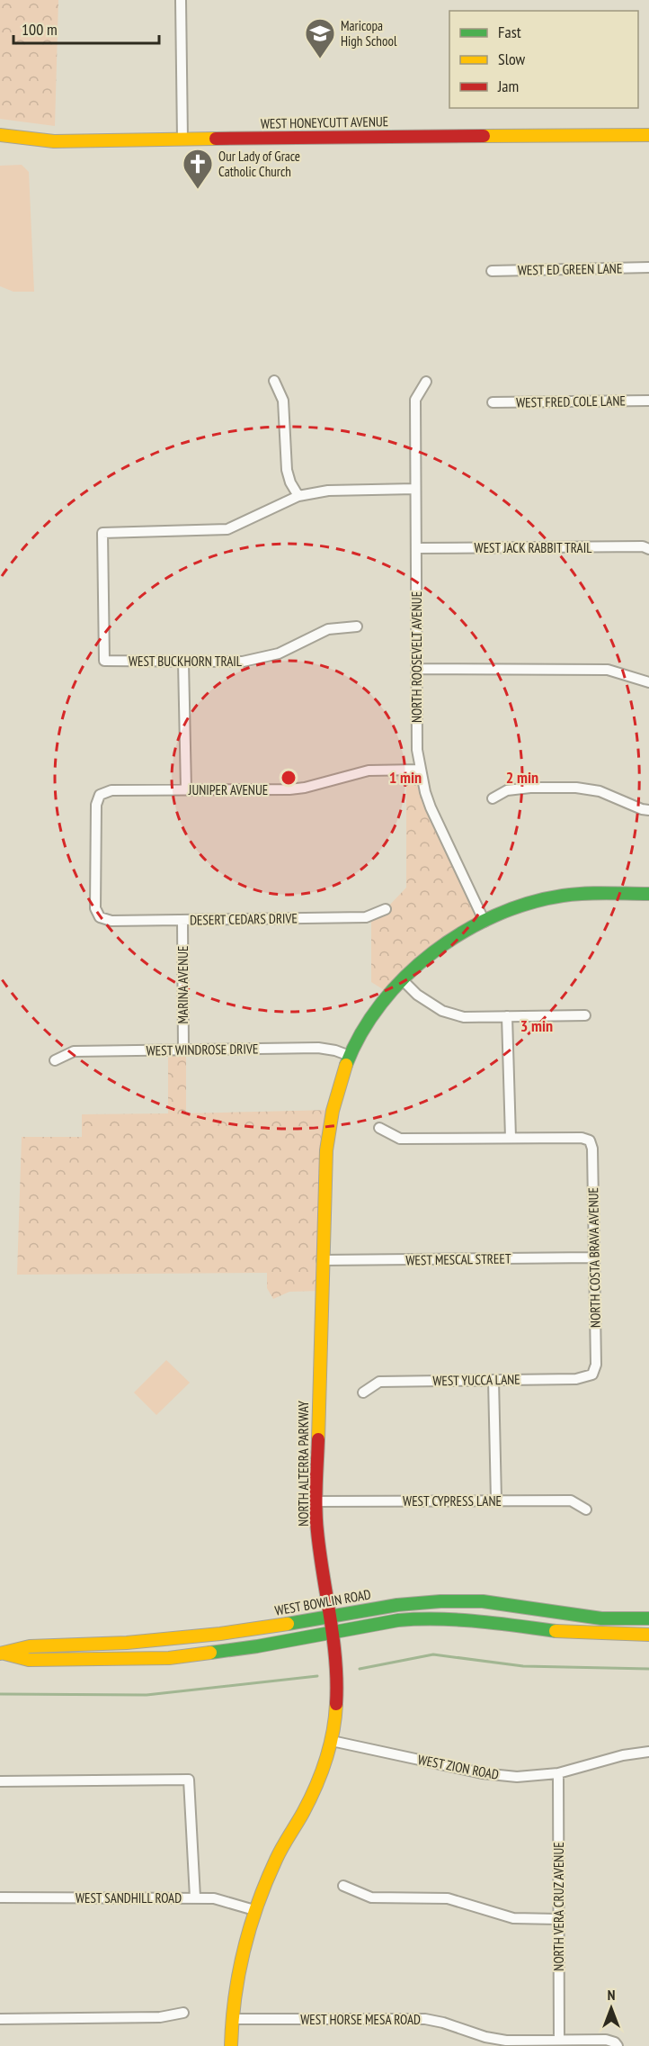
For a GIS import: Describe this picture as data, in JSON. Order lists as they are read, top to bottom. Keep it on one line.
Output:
{"streets":{"street":["WEST HONEYCUTT AVENUE","WEST ED GREEN LANE","WEST FRED COLE LANE","WEST JACK RABBIT TRAIL","NORTH ROOSEVELT AVENUE","WEST BUCKHORN TRAIL","JUNIPER AVENUE","DESERT CEDARS DRIVE","MARINA AVENUE","WEST WINDROSE DRIVE","NORTH COSTA BRAVA AVENUE","WEST MESCAL STREET","WEST YUCCA LANE","NORTH ALTERRA PARKWAY","WEST CYPRESS LANE","WEST BOWLIN ROAD","WEST ZION ROAD","WEST SANDHILL ROAD","NORTH VERA CRUZ AVENUE","WEST HORSE MESA ROAD"]},"crossings":[["WEST JACK RABBIT TRAIL","NORTH ROOSEVELT AVENUE"],["NORTH ROOSEVELT AVENUE","JUNIPER AVENUE"],["NORTH ROOSEVELT AVENUE","NORTH ALTERRA PARKWAY"],["JUNIPER AVENUE","DESERT CEDARS DRIVE"],["DESERT CEDARS DRIVE","MARINA AVENUE"],["MARINA AVENUE","WEST WINDROSE DRIVE"],["WEST WINDROSE DRIVE","NORTH ALTERRA PARKWAY"],["NORTH COSTA BRAVA AVENUE","WEST MESCAL STREET"],["NORTH COSTA BRAVA AVENUE","WEST YUCCA LANE"],["WEST MESCAL STREET","NORTH ALTERRA PARKWAY"],["NORTH ALTERRA PARKWAY","WEST CYPRESS LANE"],["NORTH ALTERRA PARKWAY","WEST BOWLIN ROAD"],["NORTH ALTERRA PARKWAY","WEST ZION ROAD"],["NORTH ALTERRA PARKWAY","WEST SANDHILL ROAD"],["NORTH ALTERRA PARKWAY","WEST HORSE MESA ROAD"],["WEST ZION ROAD","NORTH VERA CRUZ AVENUE"],["NORTH VERA CRUZ AVENUE","WEST HORSE MESA ROAD"]],"places":{"school or university":["Maricopa High School"],"church":["Our Lady of Grace Catholic Church"]},"legend":["Fast","Slow","Jam"],"scale_bar":"100 m","north":"top","rings":["1 min","2 min","3 min"]}
